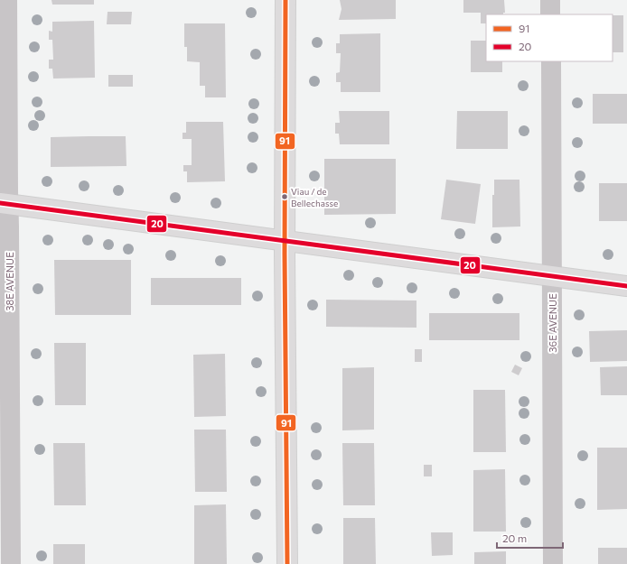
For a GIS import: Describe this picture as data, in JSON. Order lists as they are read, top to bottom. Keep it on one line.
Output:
{"streets":{"street":["38E AVENUE","36E AVENUE"]},"places":["Viau / de Bellechasse"],"lines":["transit line 91","transit line 20"],"legend":["91","20"],"scale_bar":"20 m"}
